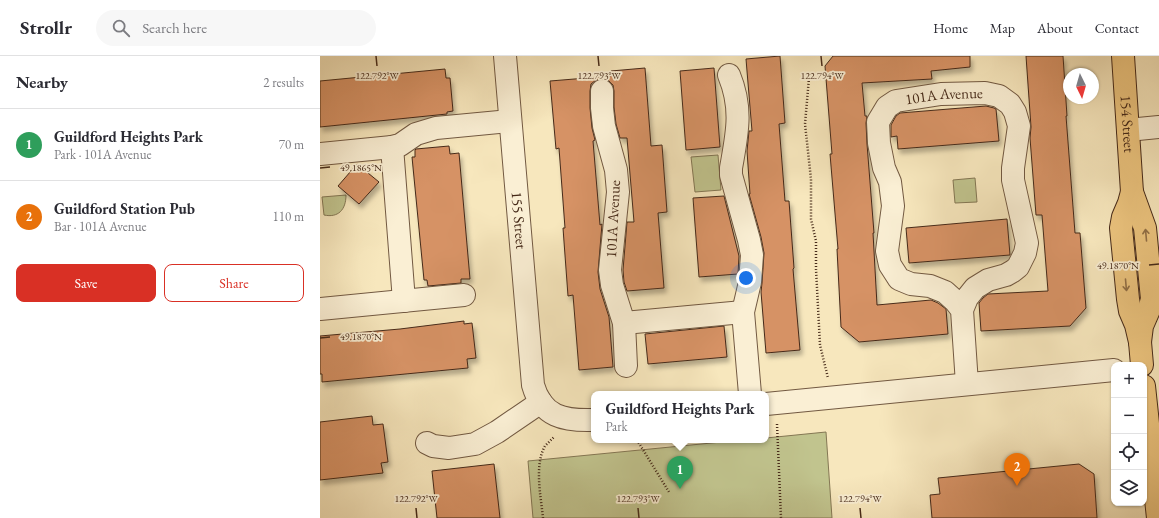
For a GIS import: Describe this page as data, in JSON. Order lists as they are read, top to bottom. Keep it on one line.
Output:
{"streets":{"main road":["154 Street"],"street":["101A Avenue","155 Street"]},"north":"bottom","page":{"header":"Strollr","search":"Search here","nav":["Home","Map","About","Contact"],"heading":["Nearby","2 results"],"list":[{"mark":"1","name":"Guildford Heights Park","note":"Park · 101A Avenue","value":"70 m"},{"mark":"2","name":"Guildford Station Pub","note":"Bar · 101A Avenue","value":"110 m"}],"buttons":["Save","Share"],"map_buttons":["+","−"],"popup":["Guildford Heights Park","Park"],"pins":["2","1"]},"coordinates":["122.792°W","122.793°W","122.794°W","49.1865°N","49.1870°N"]}
